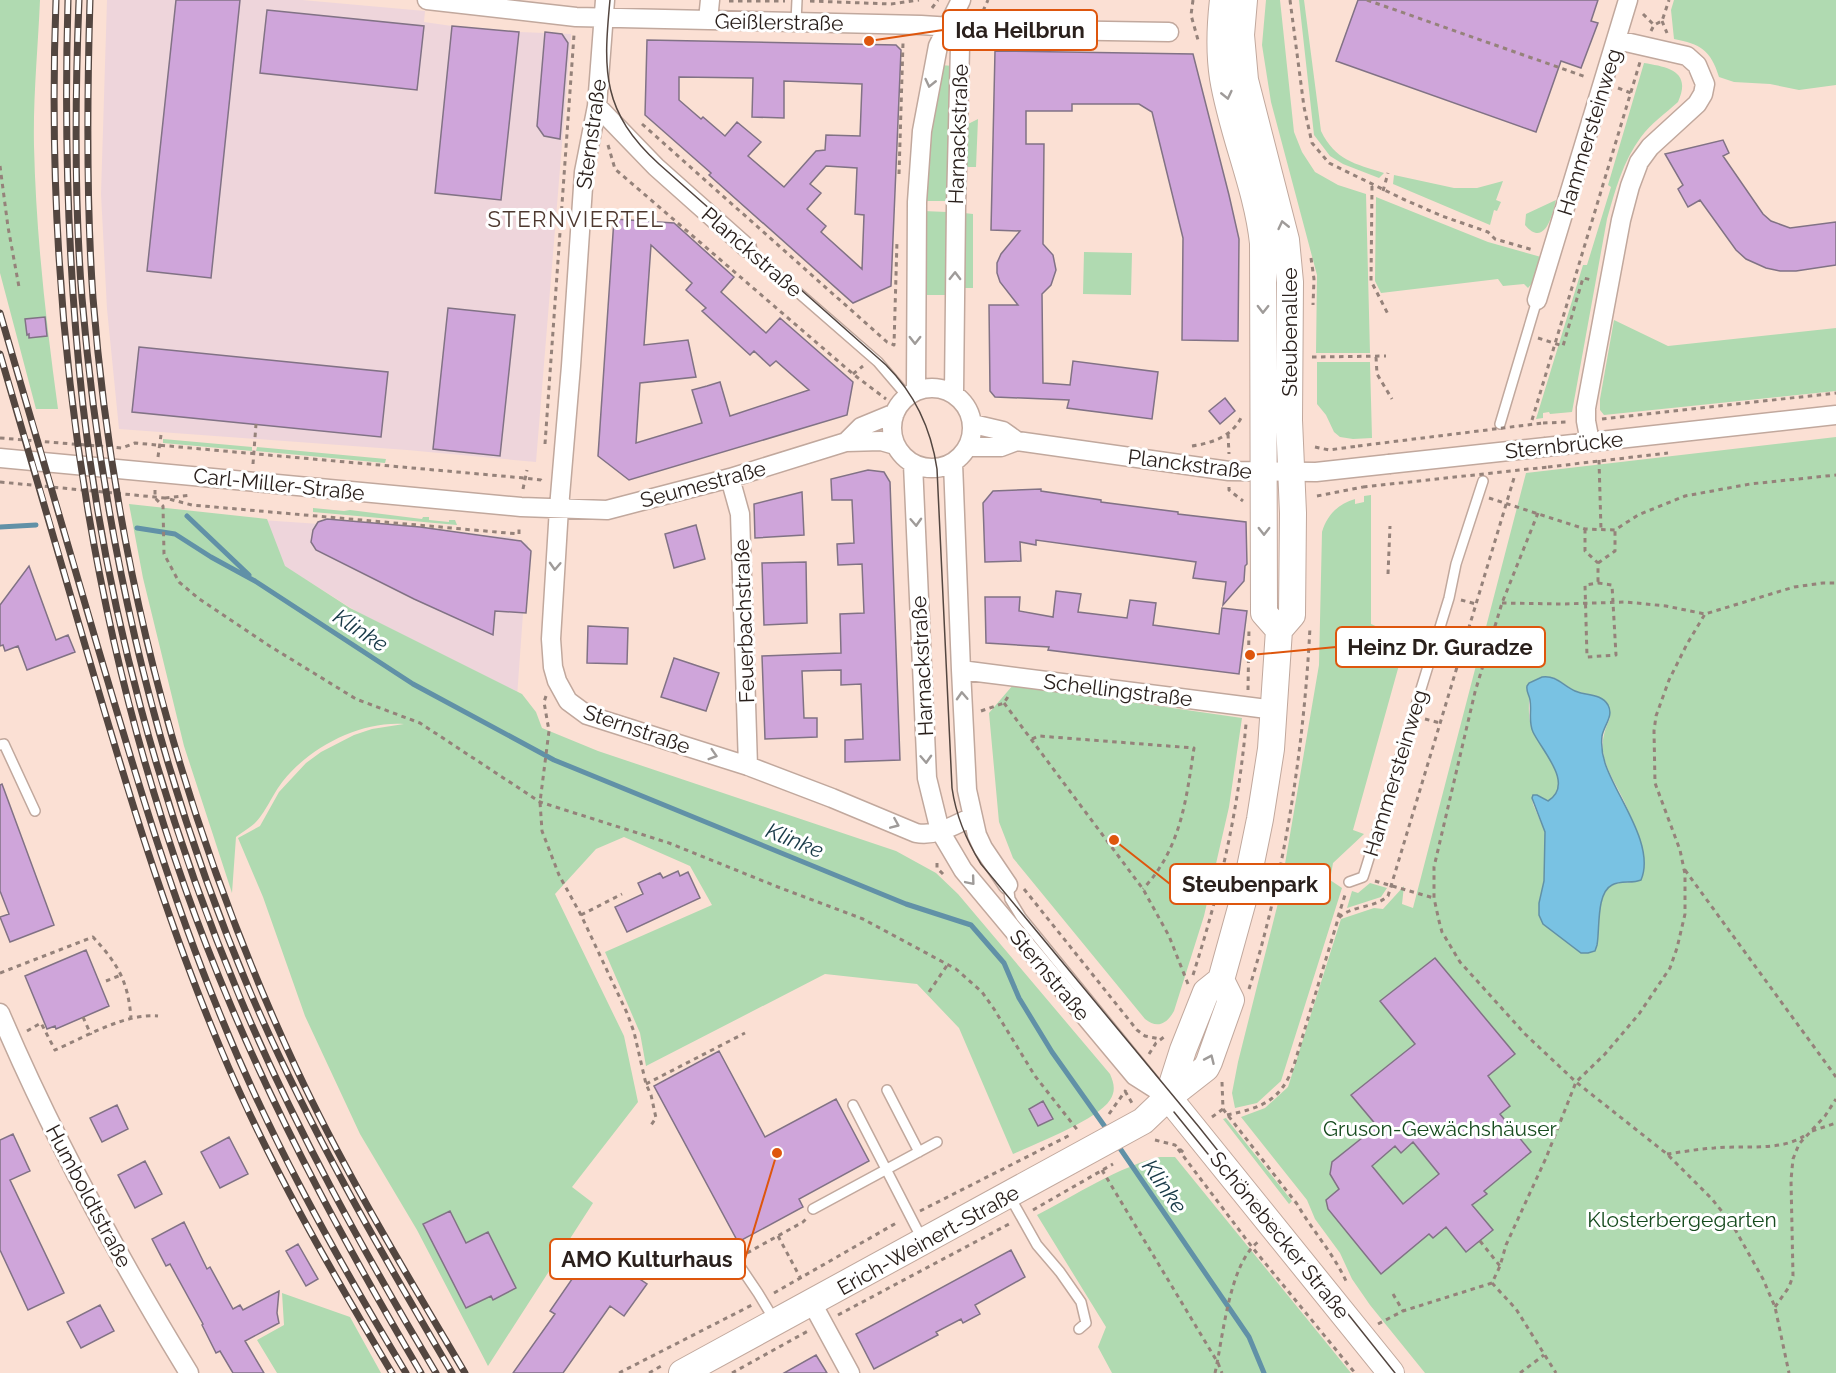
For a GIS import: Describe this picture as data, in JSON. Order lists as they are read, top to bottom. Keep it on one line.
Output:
{"streets":{"main road":["Steubenallee","Schönebecker Straße","Erich-Weinert-Straße"],"street":["Geißlerstraße","Hammersteinweg","Sternstraße","Harnackstraße","Planckstraße","Sternbrücke","Carl-Miller-Straße","Seumestraße","Feuerbachstraße","Schellingstraße","Humboldtstraße"]},"crossings":[["Geißlerstraße","Sternstraße"],["Geißlerstraße","Harnackstraße"],["Hammersteinweg","Sternbrücke"],["Sternstraße","Harnackstraße"],["Sternstraße","Planckstraße"],["Sternstraße","Steubenallee"],["Sternstraße","Carl-Miller-Straße"],["Sternstraße","Seumestraße"],["Sternstraße","Feuerbachstraße"],["Sternstraße","Schönebecker Straße"],["Sternstraße","Erich-Weinert-Straße"],["Harnackstraße","Planckstraße"],["Harnackstraße","Seumestraße"],["Harnackstraße","Schellingstraße"],["Planckstraße","Steubenallee"],["Planckstraße","Sternbrücke"],["Planckstraße","Seumestraße"],["Steubenallee","Sternbrücke"],["Steubenallee","Schellingstraße"],["Steubenallee","Schönebecker Straße"],["Steubenallee","Erich-Weinert-Straße"],["Carl-Miller-Straße","Seumestraße"],["Seumestraße","Feuerbachstraße"],["Schönebecker Straße","Erich-Weinert-Straße"]],"districts":["STERNVIERTEL"],"water":["Klinke"],"parks":["Gruson-Gewächshäuser","Klosterbergegarten"],"places":["Ida Heilbrun","Heinz Dr. Guradze","Steubenpark","AMO Kulturhaus"]}
